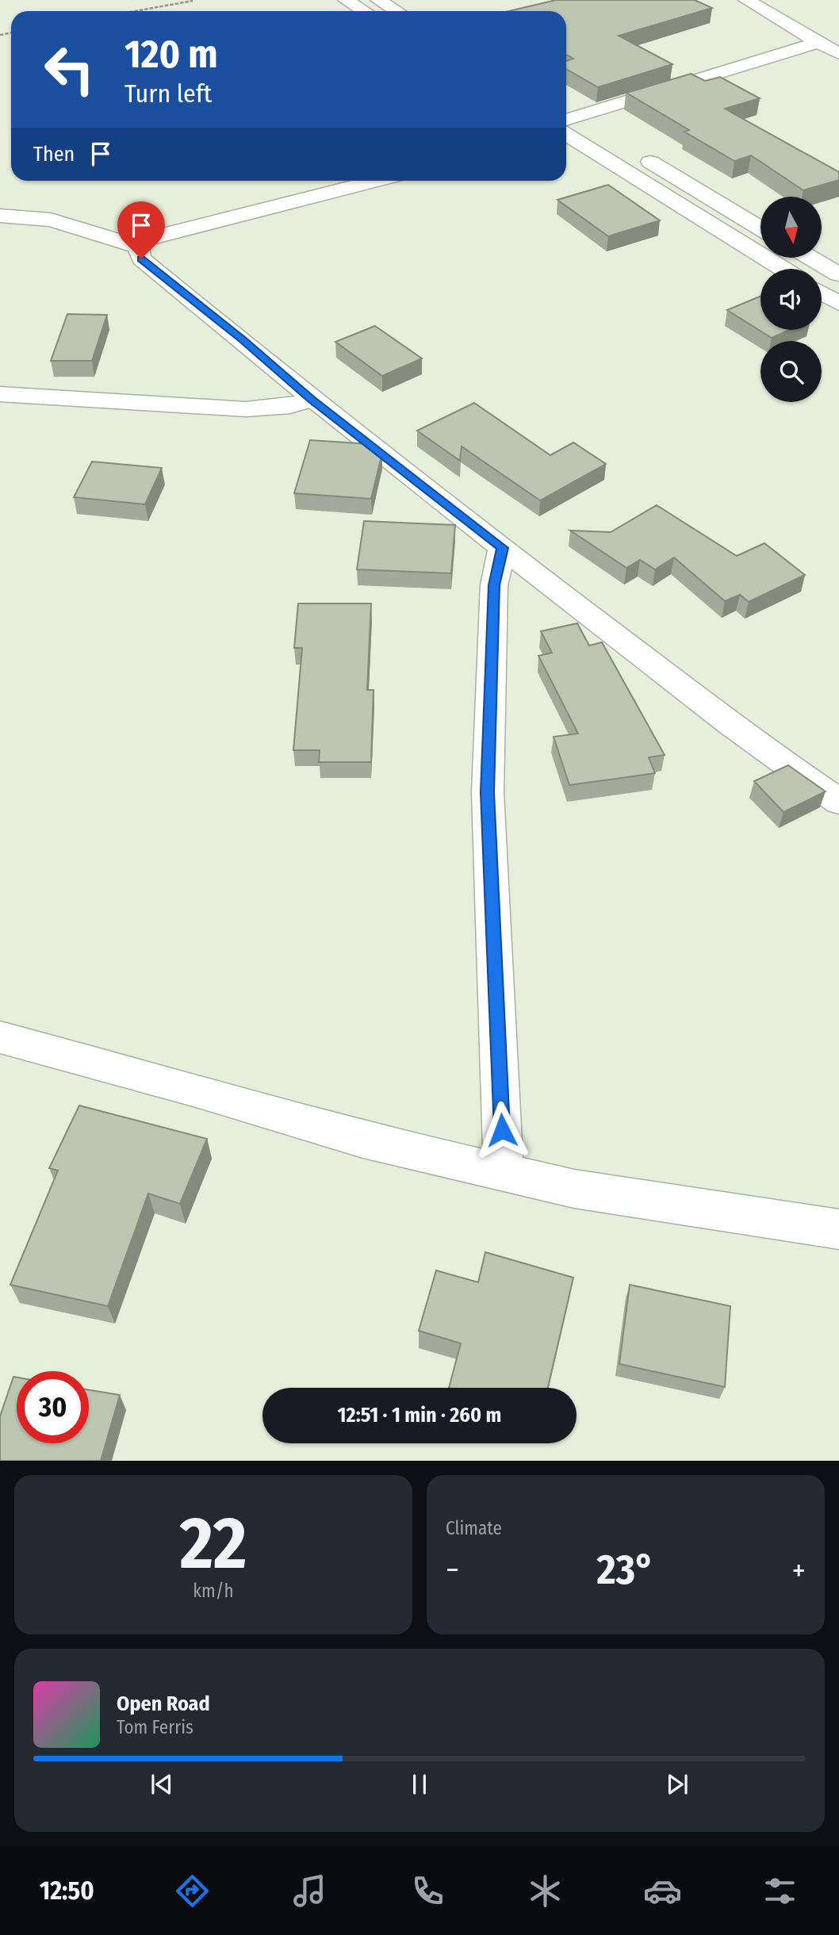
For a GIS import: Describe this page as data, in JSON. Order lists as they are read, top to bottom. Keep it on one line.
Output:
{"north":"bottom","page":{"turn":["120 m","Turn left"],"then":"Then","limit":"30","trip":"12:51 · 1 min · 260 m","tile":[["22","km/h"],"Climate"],"heat":["−","23°","+"],"song":["Open Road","Tom Ferris"],"tabs":"12:50"}}
